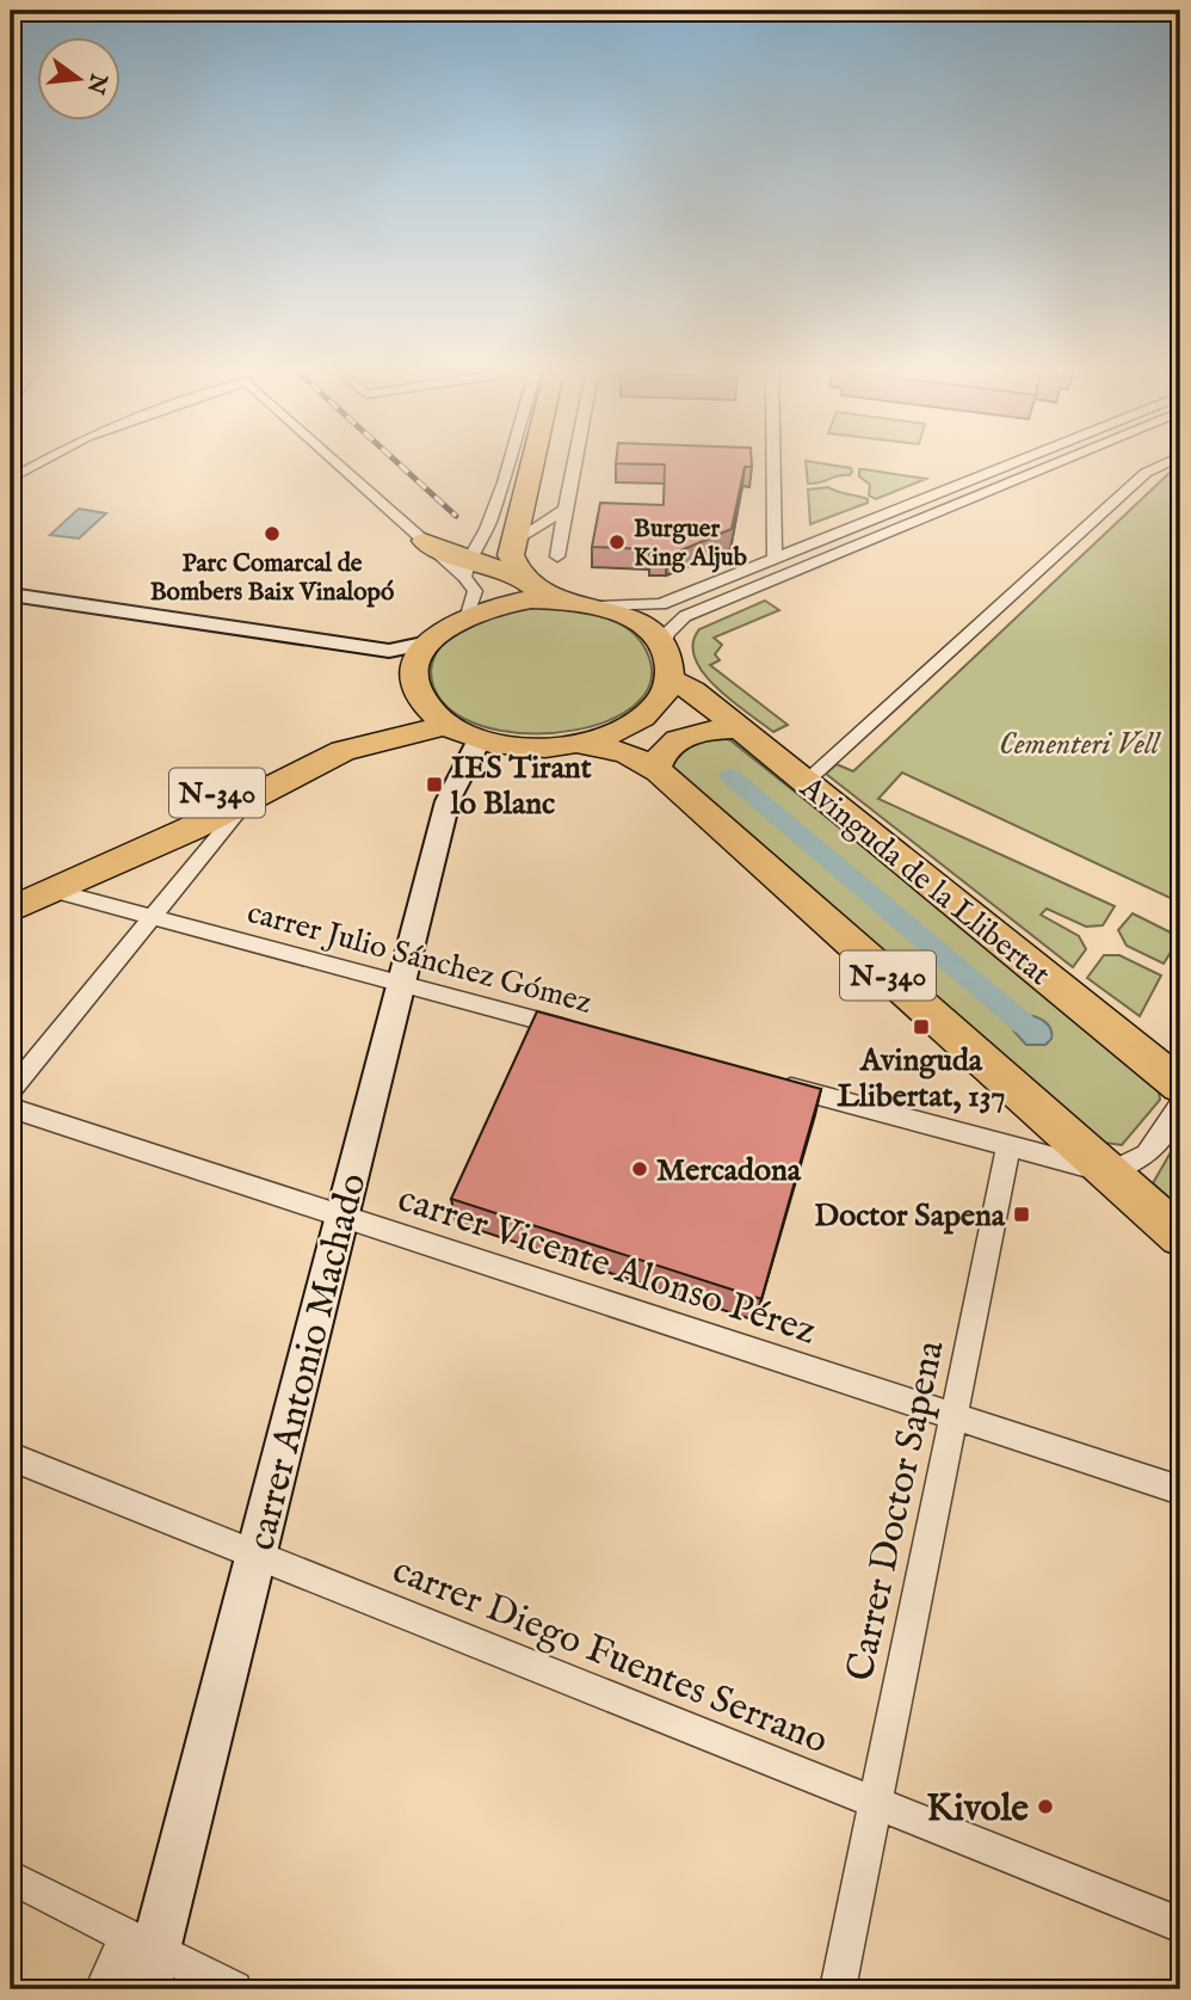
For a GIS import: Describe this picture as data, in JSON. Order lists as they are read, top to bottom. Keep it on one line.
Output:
{"streets":{"highway":["N-340","Avinguda de la Llibertat"],"main road":["carrer Antonio Machado"],"street":["carrer Julio Sánchez Gómez","carrer Vicente Alonso Pérez","Carrer Doctor Sapena","carrer Diego Fuentes Serrano"]},"crossings":[["N-340","Avinguda de la Llibertat"],["N-340","carrer Julio Sánchez Gómez"],["N-340","carrer Antonio Machado"],["Avinguda de la Llibertat","carrer Antonio Machado"],["carrer Julio Sánchez Gómez","carrer Antonio Machado"],["carrer Vicente Alonso Pérez","carrer Antonio Machado"],["carrer Vicente Alonso Pérez","Carrer Doctor Sapena"],["carrer Antonio Machado","carrer Diego Fuentes Serrano"],["Carrer Doctor Sapena","carrer Diego Fuentes Serrano"]],"parks":["Cementeri Vell"],"places":{"other":["Parc Comarcal de Bombers Baix Vinalopó","Burguer King Aljub","Mercadona","Kivole"],"transit":["IES Tirant lo Blanc","Avinguda Llibertat, 137","Doctor Sapena"]},"north":"right"}
